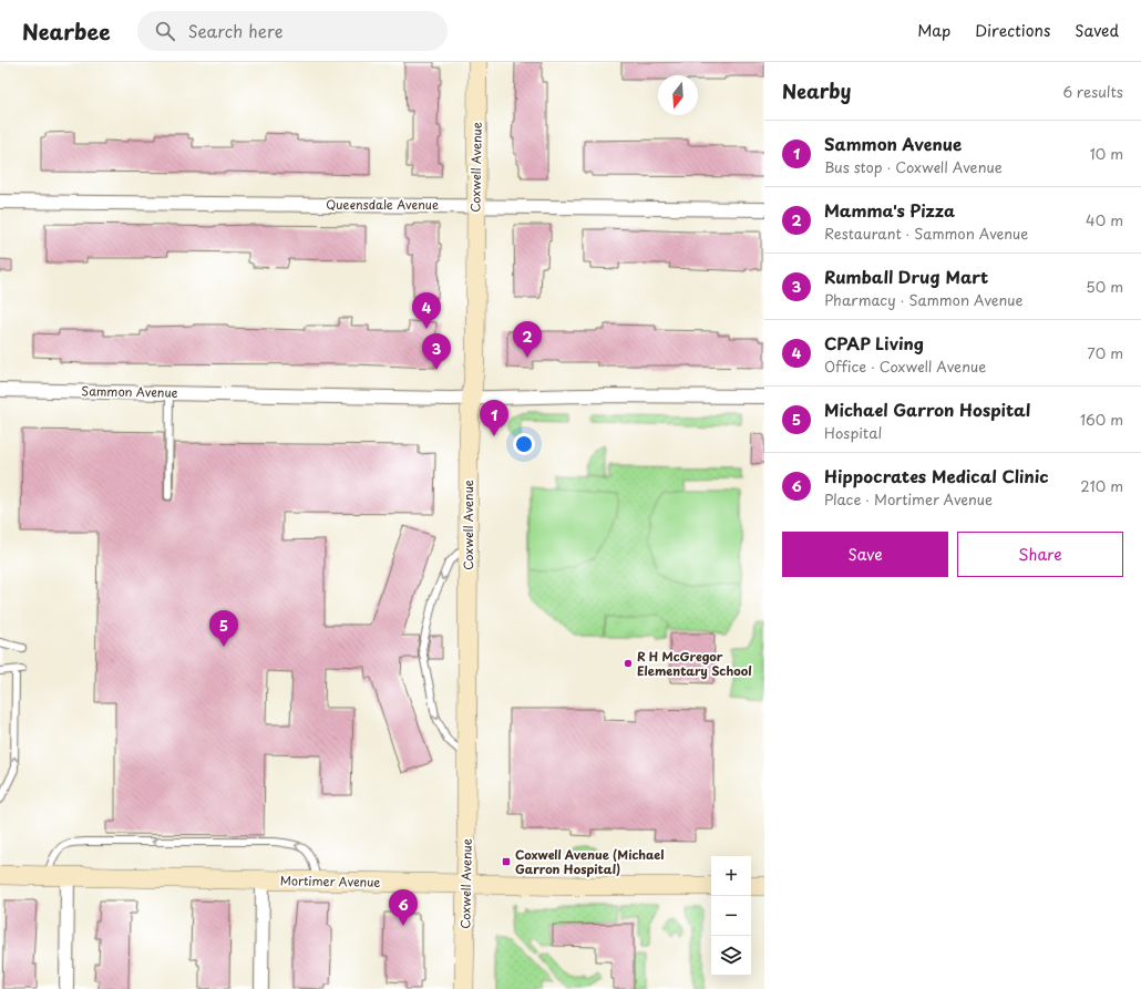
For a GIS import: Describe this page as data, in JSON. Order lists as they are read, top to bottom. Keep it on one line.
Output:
{"streets":{"main road":["Coxwell Avenue","Mortimer Avenue"],"street":["Queensdale Avenue","Sammon Avenue"]},"crossings":[["Coxwell Avenue","Queensdale Avenue"],["Coxwell Avenue","Sammon Avenue"],["Coxwell Avenue","Mortimer Avenue"]],"places":{"other":["R H McGregor Elementary School"],"transit":["Coxwell Avenue (Michael Garron Hospital)"]},"north":"bottom","page":{"header":"Nearbee","search":"Search here","nav":["Map","Directions","Saved"],"heading":["Nearby","6 results"],"list":[{"mark":"1","name":"Sammon Avenue","note":"Bus stop · Coxwell Avenue","value":"10 m"},{"mark":"2","name":"Mamma's Pizza","note":"Restaurant · Sammon Avenue","value":"40 m"},{"mark":"3","name":"Rumball Drug Mart","note":"Pharmacy · Sammon Avenue","value":"50 m"},{"mark":"4","name":"CPAP Living","note":"Office · Coxwell Avenue","value":"70 m"},{"mark":"5","name":"Michael Garron Hospital","note":"Hospital","value":"160 m"},{"mark":"6","name":"Hippocrates Medical Clinic","note":"Place · Mortimer Avenue","value":"210 m"}],"pins":["4","2","3","1","5","6"],"buttons":["Save","Share"],"map_buttons":["+","−"]}}
